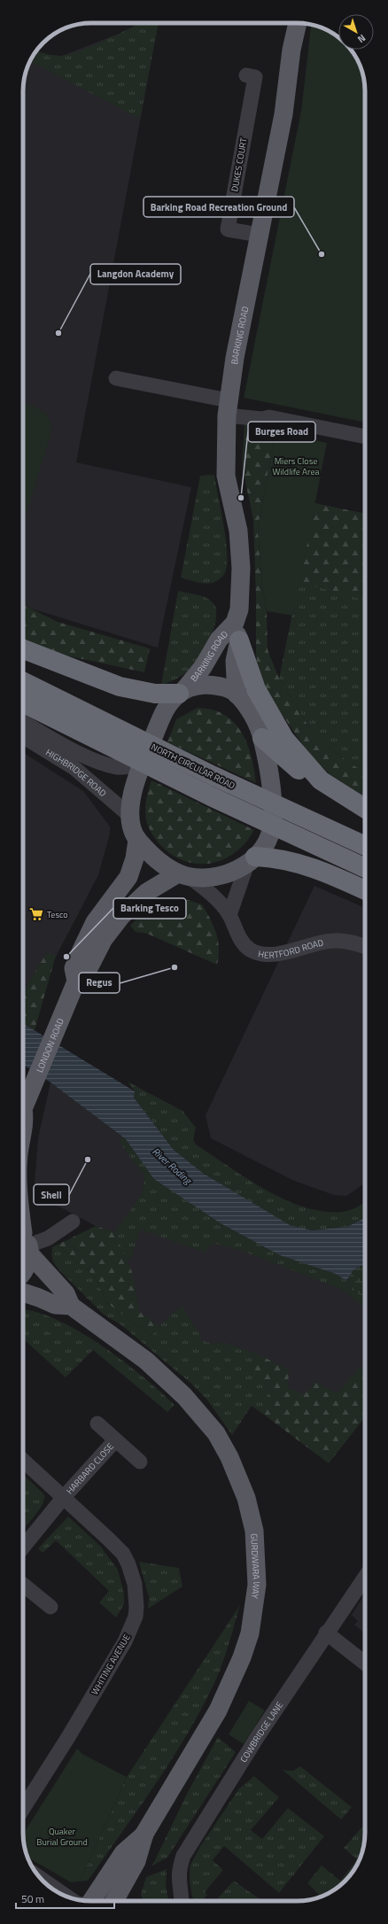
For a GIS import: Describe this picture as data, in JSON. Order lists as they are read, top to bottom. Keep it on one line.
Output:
{"streets":{"highway":["NORTH CIRCULAR ROAD"],"main road":["BARKING ROAD","LONDON ROAD","GURDWARA WAY"],"street":["DUKES COURT","HIGHBRIDGE ROAD","HERTFORD ROAD","HARBARD CLOSE","WHITING AVENUE","COWBRIDGE LANE"]},"crossings":[["DUKES COURT","BARKING ROAD"],["BARKING ROAD","HIGHBRIDGE ROAD"],["BARKING ROAD","LONDON ROAD"],["HERTFORD ROAD","LONDON ROAD"],["LONDON ROAD","GURDWARA WAY"],["HARBARD CLOSE","WHITING AVENUE"]],"water":["River Roding"],"parks":["Miers Close Wildlife Area","Quaker Burial Ground"],"places":{"other":["Barking Road Recreation Ground","Langdon Academy","Burges Road","Barking Tesco","Regus","Shell"],"supermarket":["Tesco"]},"scale_bar":"50 m","north":"bottom right"}
